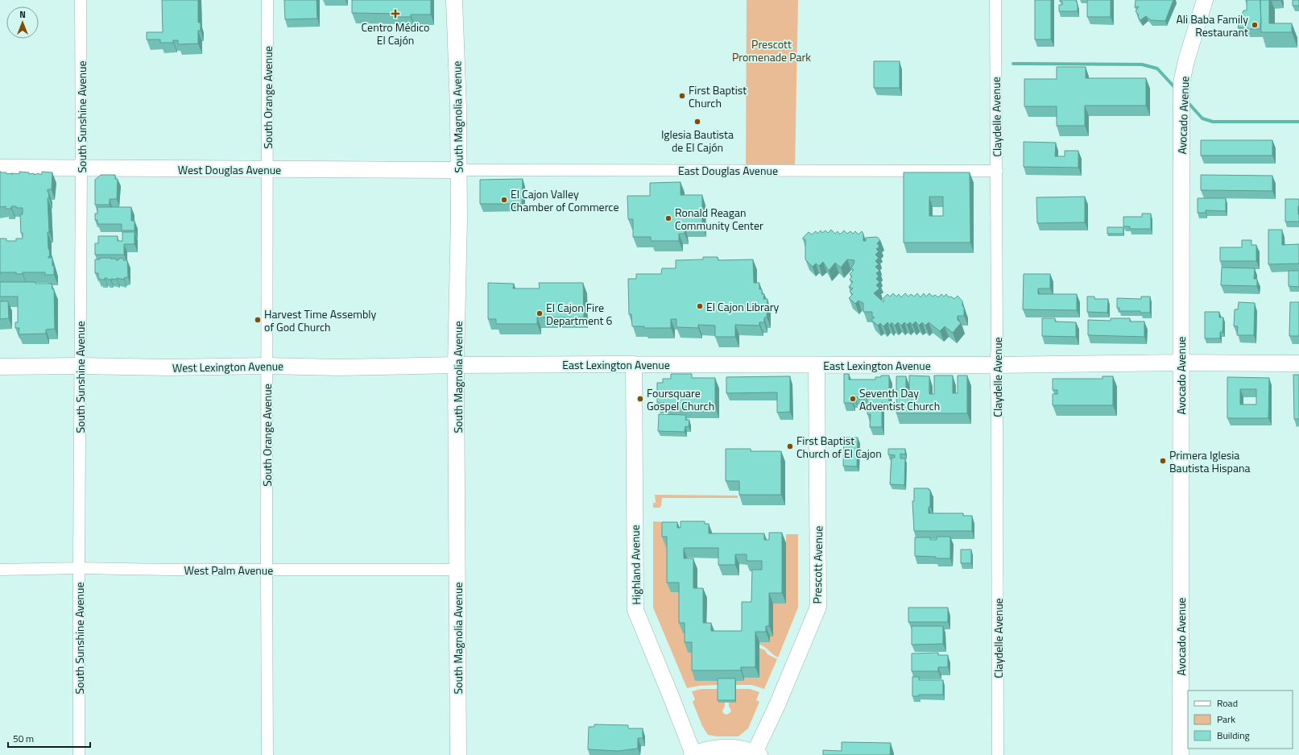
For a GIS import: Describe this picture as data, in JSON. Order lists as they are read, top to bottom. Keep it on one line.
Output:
{"streets":{"street":["South Orange Avenue","Avocado Avenue","South Sunshine Avenue","South Magnolia Avenue","Claydelle Avenue","West Douglas Avenue","East Douglas Avenue","East Lexington Avenue","West Lexington Avenue","Highland Avenue","Prescott Avenue","West Palm Avenue"]},"crossings":[["South Orange Avenue","West Douglas Avenue"],["South Orange Avenue","West Lexington Avenue"],["South Orange Avenue","West Palm Avenue"],["Avocado Avenue","East Lexington Avenue"],["South Sunshine Avenue","West Douglas Avenue"],["South Sunshine Avenue","West Lexington Avenue"],["South Sunshine Avenue","West Palm Avenue"],["South Magnolia Avenue","West Douglas Avenue"],["South Magnolia Avenue","East Douglas Avenue"],["South Magnolia Avenue","East Lexington Avenue"],["South Magnolia Avenue","West Lexington Avenue"],["South Magnolia Avenue","West Palm Avenue"],["Claydelle Avenue","East Douglas Avenue"],["Claydelle Avenue","East Lexington Avenue"],["West Douglas Avenue","East Douglas Avenue"],["East Lexington Avenue","West Lexington Avenue"],["East Lexington Avenue","Highland Avenue"],["East Lexington Avenue","Prescott Avenue"]],"parks":["Prescott Promenade Park"],"places":{"health":["Centro Médico El Cajón"],"other":["Ali Baba Family Restaurant","First Baptist Church","Iglesia Bautista de El Cajón","El Cajon Valley Chamber of Commerce","Ronald Reagan Community Center","El Cajon Library","El Cajon Fire Department 6","Harvest Time Assembly of God Church","Foursquare Gospel Church","Seventh Day Adventist Church","First Baptist Church of El Cajon","Primera Iglesia Bautista Hispana"]},"legend":["Road","Park","Building"],"scale_bar":"50 m","north":"top"}
